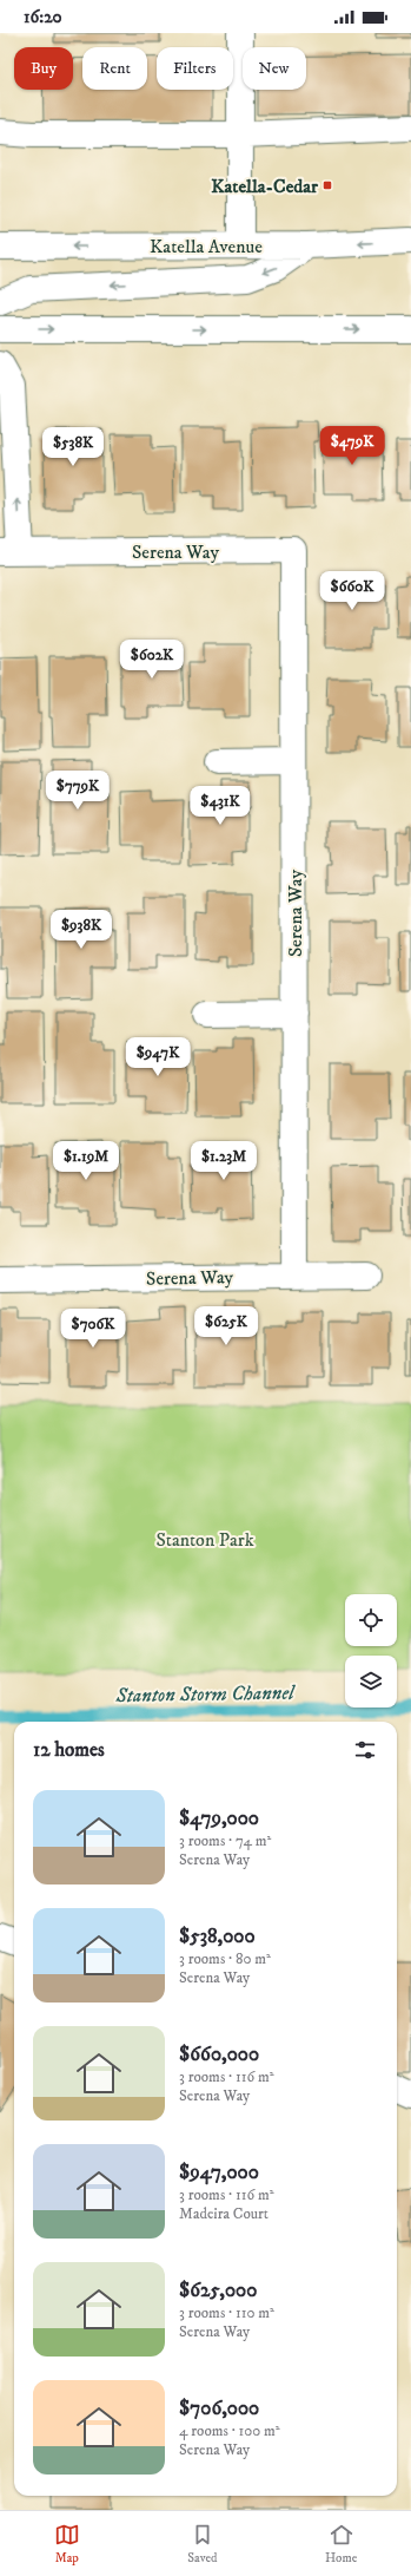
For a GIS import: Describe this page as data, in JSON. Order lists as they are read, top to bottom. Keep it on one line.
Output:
{"streets":{"street":["Katella Avenue","Serena Way"]},"water":["Stanton Storm Channel"],"parks":["Stanton Park"],"places":{"transit":["Katella-Cedar"]},"page":{"status":"16:20","chip":["Buy","Rent","Filters","New"],"price":["$479K","$538K","$660K","$602K","$779K","$431K","$938K","$947K","$1.19M","$1.23M","$625K","$706K"],"heading":"12 homes","list":[{"name":"$479,000","note":"3 rooms · 74 m² · Serena Way"},{"name":"$538,000","note":"3 rooms · 80 m² · Serena Way"},{"name":"$660,000","note":"3 rooms · 116 m² · Serena Way"},{"name":"$947,000","note":"3 rooms · 116 m² · Madeira Court"},{"name":"$625,000","note":"3 rooms · 110 m² · Serena Way"},{"name":"$706,000","note":"4 rooms · 100 m² · Serena Way"}],"tabs":["Map","Saved","Home"]}}
